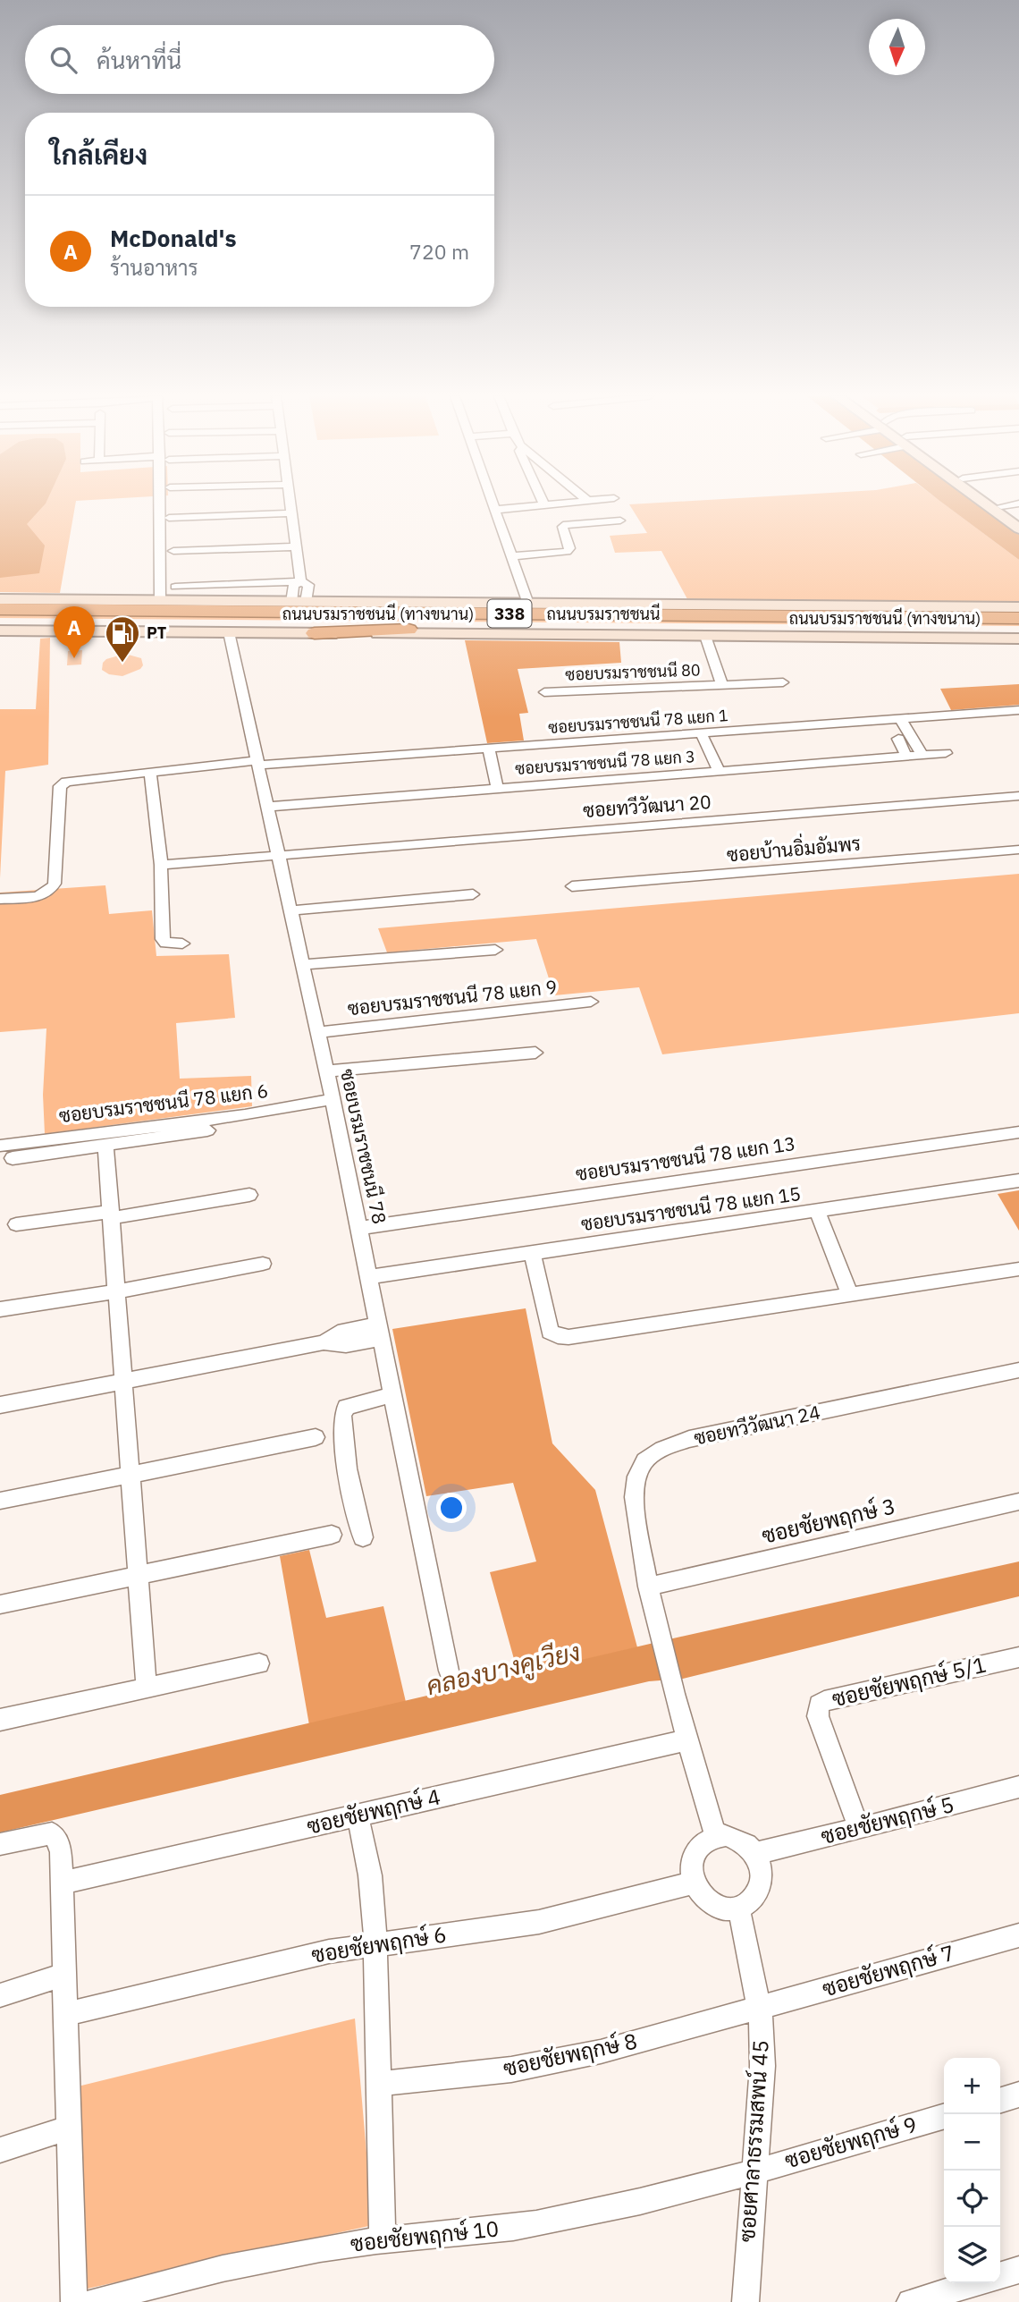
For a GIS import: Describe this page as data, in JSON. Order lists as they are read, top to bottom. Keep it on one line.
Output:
{"streets":{"highway":["338","ถนนบรมราชชนนี"],"main road":["ถนนบรมราชชนนี (ทางขนาน)"],"street":["ซอยบรมราชชนนี 80","ซอยบรมราชชนนี 78 แยก 1","ซอยบรมราชชนนี 78 แยก 3","ซอยทวีวัฒนา 20","ซอยบ้านอิ่มอัมพร","ซอยบรมราชชนนี 78 แยก 9","ซอยบรมราชชนนี 78 แยก 6","ซอยบรมราชชนนี 78","ซอยบรมราชชนนี 78 แยก 13","ซอยบรมราชชนนี 78 แยก 15","ซอยทวีวัฒนา 24","ซอยชัยพฤกษ์ 3","ซอยชัยพฤกษ์ 5/1","ซอยชัยพฤกษ์ 4","ซอยชัยพฤกษ์ 5","ซอยชัยพฤกษ์ 6","ซอยชัยพฤกษ์ 7","ซอยชัยพฤกษ์ 8","ซอยศาลาธรรมสพน์ 45","ซอยชัยพฤกษ์ 9","ซอยชัยพฤกษ์ 10"]},"crossings":[["ถนนบรมราชชนนี (ทางขนาน)","ซอยบรมราชชนนี 80"],["ถนนบรมราชชนนี (ทางขนาน)","ซอยบรมราชชนนี 78"],["ซอยบรมราชชนนี 78 แยก 1","ซอยบรมราชชนนี 78"],["ซอยบรมราชชนนี 78 แยก 3","ซอยบรมราชชนนี 78"],["ซอยทวีวัฒนา 20","ซอยบรมราชชนนี 78"],["ซอยบรมราชชนนี 78 แยก 9","ซอยบรมราชชนนี 78"],["ซอยบรมราชชนนี 78 แยก 6","ซอยบรมราชชนนี 78"],["ซอยบรมราชชนนี 78","ซอยบรมราชชนนี 78 แยก 13"],["ซอยบรมราชชนนี 78","ซอยบรมราชชนนี 78 แยก 15"],["ซอยทวีวัฒนา 24","ซอยชัยพฤกษ์ 3"],["ซอยชัยพฤกษ์ 5/1","ซอยชัยพฤกษ์ 5"],["ซอยชัยพฤกษ์ 5","ซอยชัยพฤกษ์ 6"],["ซอยชัยพฤกษ์ 5","ซอยศาลาธรรมสพน์ 45"],["ซอยชัยพฤกษ์ 6","ซอยศาลาธรรมสพน์ 45"],["ซอยชัยพฤกษ์ 7","ซอยชัยพฤกษ์ 8"],["ซอยชัยพฤกษ์ 7","ซอยศาลาธรรมสพน์ 45"],["ซอยชัยพฤกษ์ 8","ซอยศาลาธรรมสพน์ 45"],["ซอยศาลาธรรมสพน์ 45","ซอยชัยพฤกษ์ 9"],["ซอยศาลาธรรมสพน์ 45","ซอยชัยพฤกษ์ 10"],["ซอยชัยพฤกษ์ 9","ซอยชัยพฤกษ์ 10"]],"water":["คลองบางคูเวียง"],"places":{"fuel station":["PT"]},"north":"bottom","page":{"search":"ค้นหาที่นี่","heading":"ใกล้เคียง","list":[{"mark":"A","name":"McDonald's","note":"ร้านอาหาร","value":"720 m"}],"pins":"A","map_buttons":["+","−"]}}
